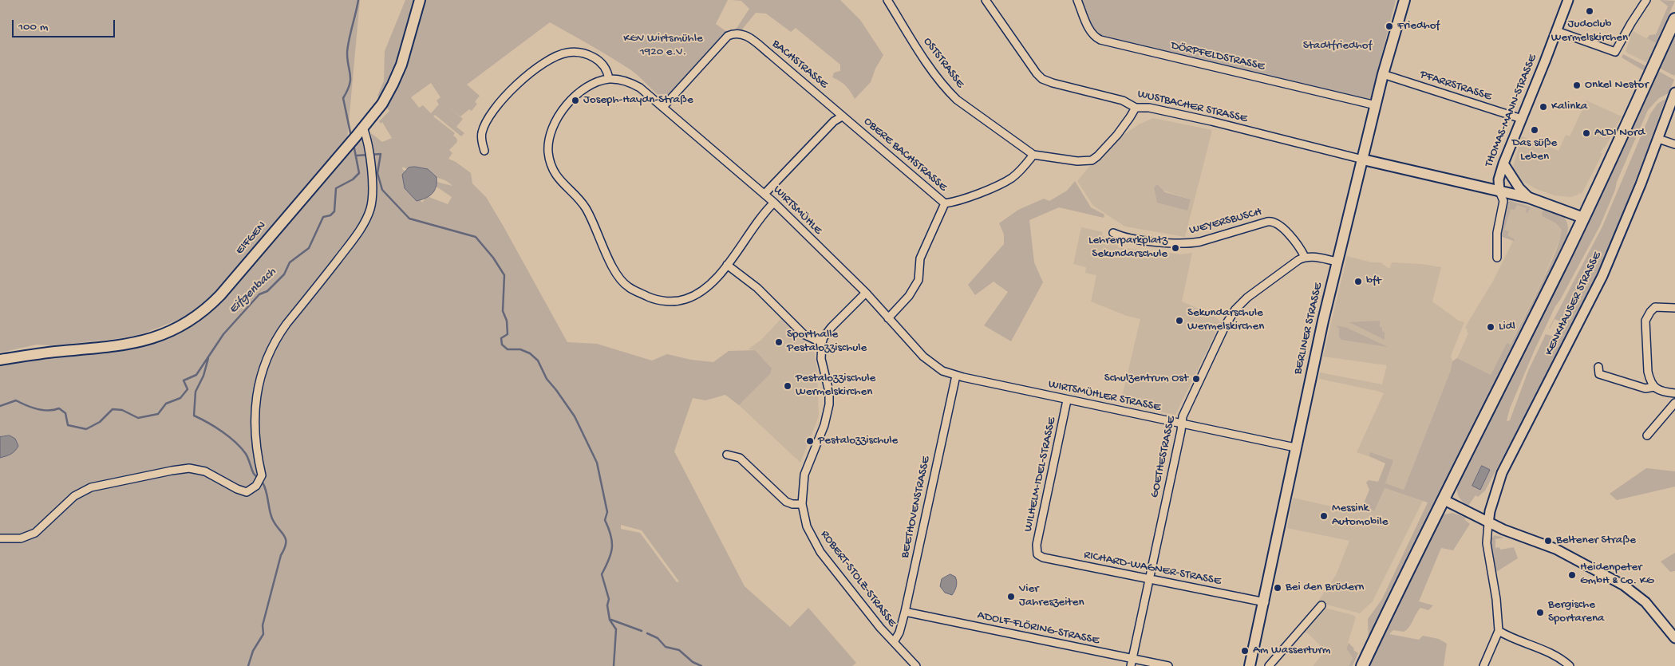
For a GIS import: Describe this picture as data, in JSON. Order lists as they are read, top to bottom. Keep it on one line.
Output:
{"streets":{"main road":["EIFGEN","BERLINER STRASSE"],"street":["DÖRPFELDSTRASSE","OSTSTRASSE","BACHSTRASSE","PFARRSTRASSE","WUSTBACHER STRASSE","THOMAS-MANN-STRASSE","OBERE BACHSTRASSE","WIRTSMÜHLE","WEYERSBUSCH","KENKHAUSER STRASSE","WIRTSMÜHLER STRASSE","GOETHESTRASSE","WILHELM-IDEL-STRASSE","BEETHOVENSTRASSE","RICHARD-WAGNER-STRASSE","ROBERT-STOLZ-STRASSE","ADOLF-FLÖRING-STRASSE"]},"crossings":[["DÖRPFELDSTRASSE","BERLINER STRASSE"],["BACHSTRASSE","OBERE BACHSTRASSE"],["BACHSTRASSE","WIRTSMÜHLE"],["PFARRSTRASSE","THOMAS-MANN-STRASSE"],["PFARRSTRASSE","BERLINER STRASSE"],["WUSTBACHER STRASSE","BERLINER STRASSE"],["OBERE BACHSTRASSE","WIRTSMÜHLE"],["WIRTSMÜHLE","WIRTSMÜHLER STRASSE"],["WIRTSMÜHLE","BEETHOVENSTRASSE"],["WEYERSBUSCH","GOETHESTRASSE"],["BERLINER STRASSE","WIRTSMÜHLER STRASSE"],["BERLINER STRASSE","RICHARD-WAGNER-STRASSE"],["WIRTSMÜHLER STRASSE","GOETHESTRASSE"],["WIRTSMÜHLER STRASSE","WILHELM-IDEL-STRASSE"],["WIRTSMÜHLER STRASSE","BEETHOVENSTRASSE"],["GOETHESTRASSE","RICHARD-WAGNER-STRASSE"],["GOETHESTRASSE","ADOLF-FLÖRING-STRASSE"],["WILHELM-IDEL-STRASSE","RICHARD-WAGNER-STRASSE"],["BEETHOVENSTRASSE","ROBERT-STOLZ-STRASSE"],["BEETHOVENSTRASSE","ADOLF-FLÖRING-STRASSE"]],"water":["Eifgenbach"],"parks":["KGV Wirtsmühle 1920 e.V.","Stadtfriedhof"],"places":["Judoclub Wermelskirchen","Friedhof","Onkel Nestor","Joseph-Haydn-Straße","Kalinka","Das süße Leben","ALDI Nord","Lehrerparkplatz Sekundarschule","bft","Sekundarschule Wermelskirchen","Lidl","Sporthalle Pestalozzischule","Schulzentrum Ost","Pestalozzischule Wermelskirchen","Pestalozzischule","Messink Automobile","Beltener Straße","Heidenpeter GmbH & Co. KG","Bei den Brüdern","Vier Jahreszeiten","Bergische Sportarena","Am Wasserturm"],"scale_bar":"100 m"}
